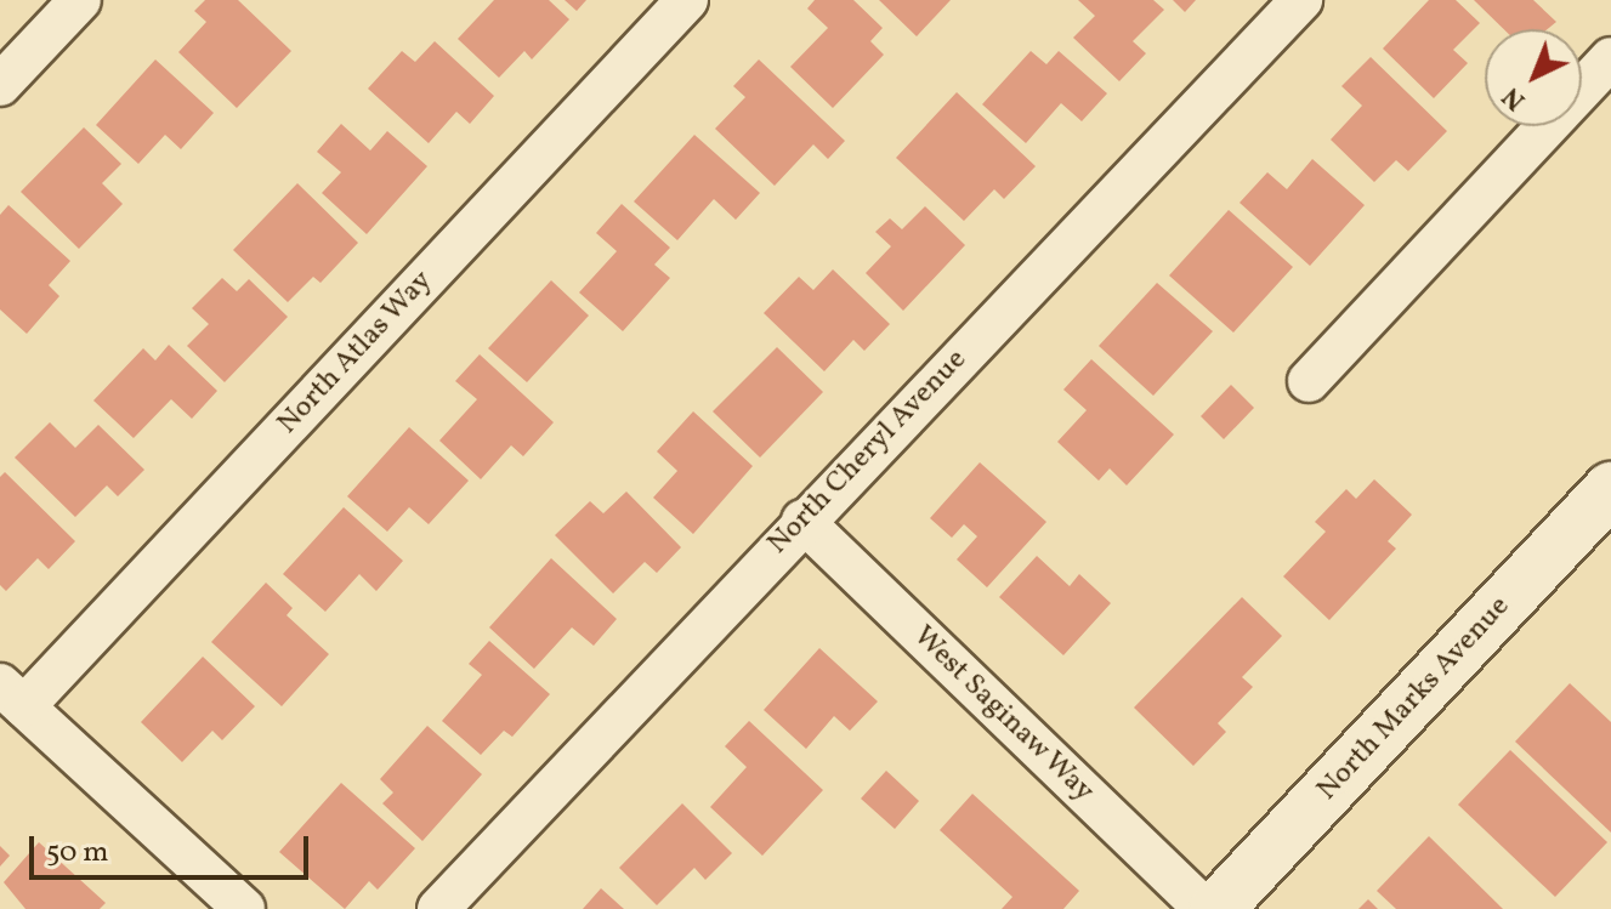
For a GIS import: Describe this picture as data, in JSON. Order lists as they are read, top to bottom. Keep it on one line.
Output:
{"streets":{"main road":["North Marks Avenue"],"street":["North Atlas Way","North Cheryl Avenue","West Saginaw Way"]},"crossings":[["North Cheryl Avenue","West Saginaw Way"]],"scale_bar":"50 m","north":"bottom left"}
